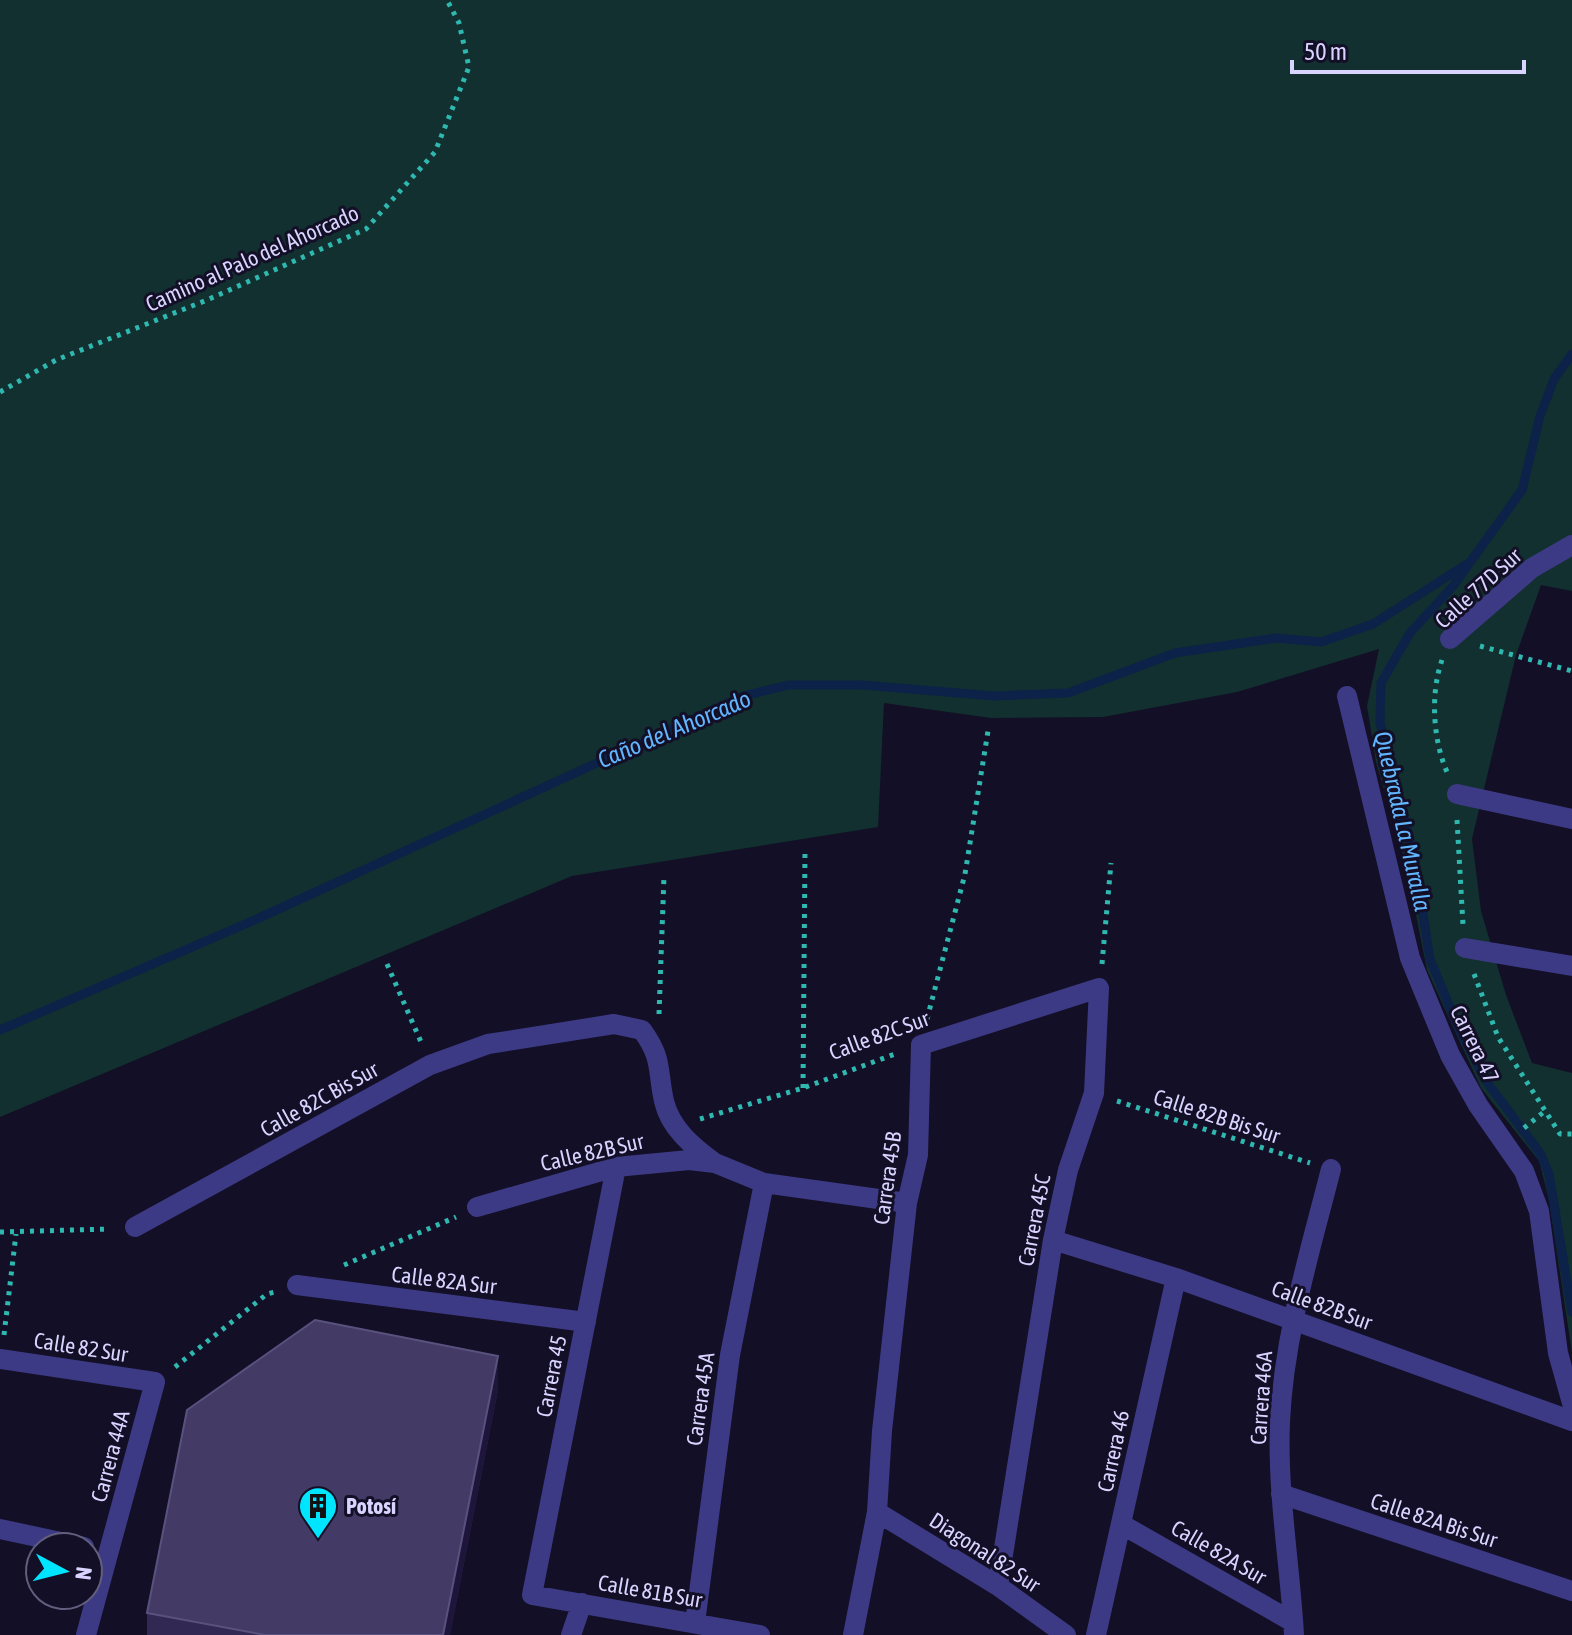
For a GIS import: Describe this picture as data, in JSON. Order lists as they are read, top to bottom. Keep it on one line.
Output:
{"streets":{"street":["Calle 77D Sur","Calle 82C Sur","Carrera 47","Calle 82C Bis Sur","Calle 82B Sur","Carrera 45B","Carrera 45C","Calle 82A Sur","Calle 82 Sur","Carrera 45","Carrera 46A","Carrera 45A","Carrera 46","Carrera 44A","Calle 82A Bis Sur","Diagonal 82 Sur","Calle 81B Sur"],"path":["Camino al Palo del Ahorcado","Calle 82B Bis Sur"]},"crossings":[["Calle 82C Sur","Carrera 45B"],["Calle 82C Sur","Carrera 45C"],["Calle 82B Bis Sur","Carrera 45C"],["Calle 82B Bis Sur","Carrera 46A"],["Calle 82B Sur","Carrera 45B"],["Calle 82B Sur","Carrera 45C"],["Calle 82B Sur","Carrera 45"],["Calle 82B Sur","Carrera 46A"],["Calle 82B Sur","Carrera 45A"],["Calle 82B Sur","Carrera 46"],["Carrera 45B","Diagonal 82 Sur"],["Carrera 45C","Diagonal 82 Sur"],["Calle 82A Sur","Carrera 45"],["Calle 82A Sur","Carrera 46A"],["Calle 82A Sur","Carrera 46"],["Calle 82 Sur","Carrera 44A"],["Carrera 45","Calle 81B Sur"],["Carrera 46A","Calle 82A Bis Sur"],["Carrera 45A","Calle 81B Sur"]],"water":["Caño del Ahorcado","Quebrada La Muralla"],"places":{"building":["Potosí"]},"scale_bar":"50 m","north":"right"}
